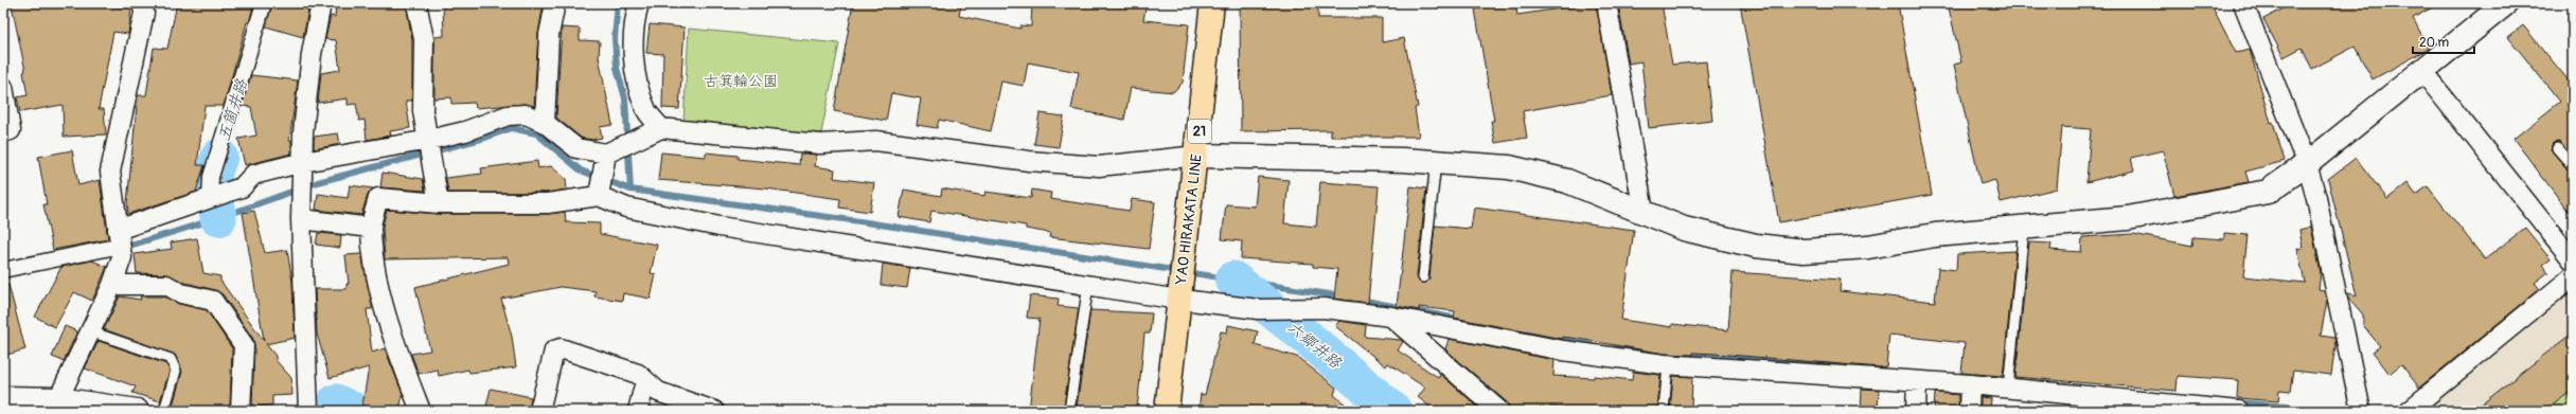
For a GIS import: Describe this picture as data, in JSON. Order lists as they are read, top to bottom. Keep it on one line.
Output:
{"streets":{"main road":["21","YAO HIRAKATA LINE"]},"water":["五箇井路","六郷井路"],"parks":["古箕輪公園"],"scale_bar":"20 m"}
